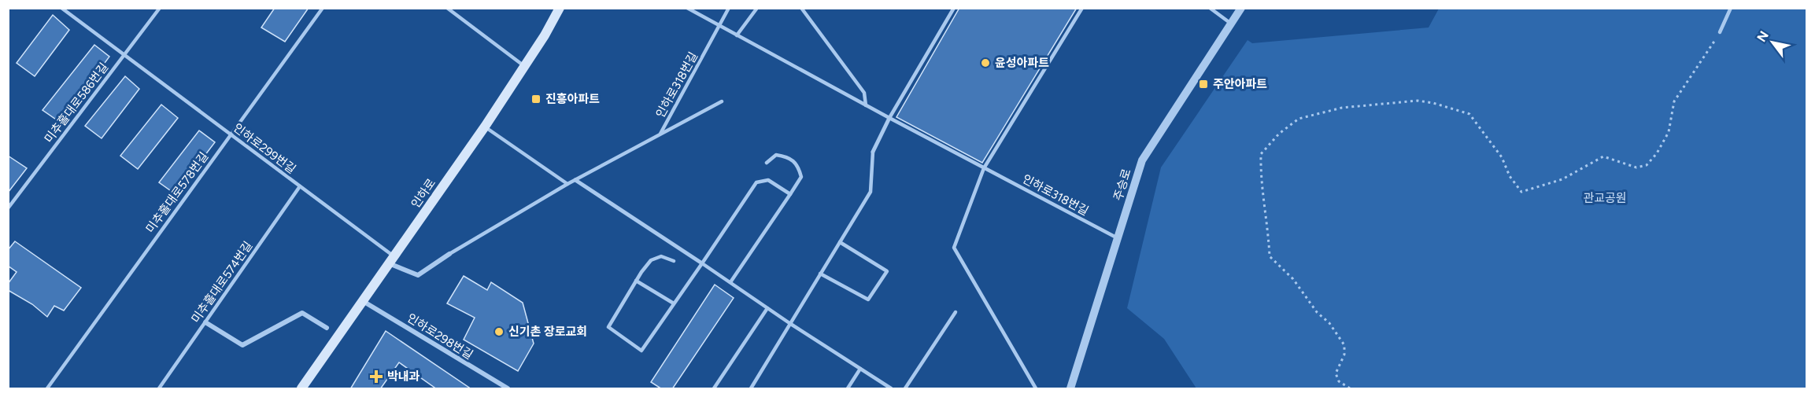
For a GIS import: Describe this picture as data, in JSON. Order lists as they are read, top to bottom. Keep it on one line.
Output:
{"streets":{"main road":["인하로"],"street":["주승로","인하로298번길"],"lane":["인하로318번길","미추홀대로586번길","인하로299번길","미추홀대로578번길","미추홀대로574번길"]},"crossings":[["인하로318번길","주승로"],["미추홀대로586번길","인하로299번길"],["인하로299번길","미추홀대로578번길"],["인하로299번길","인하로"],["인하로299번길","미추홀대로574번길"],["인하로","인하로298번길"]],"parks":["관교공원"],"places":{"other":["윤성아파트","신기촌 장로교회"],"transit":["주안아파트","진흥아파트"],"health":["박내과"]},"north":"top left"}
